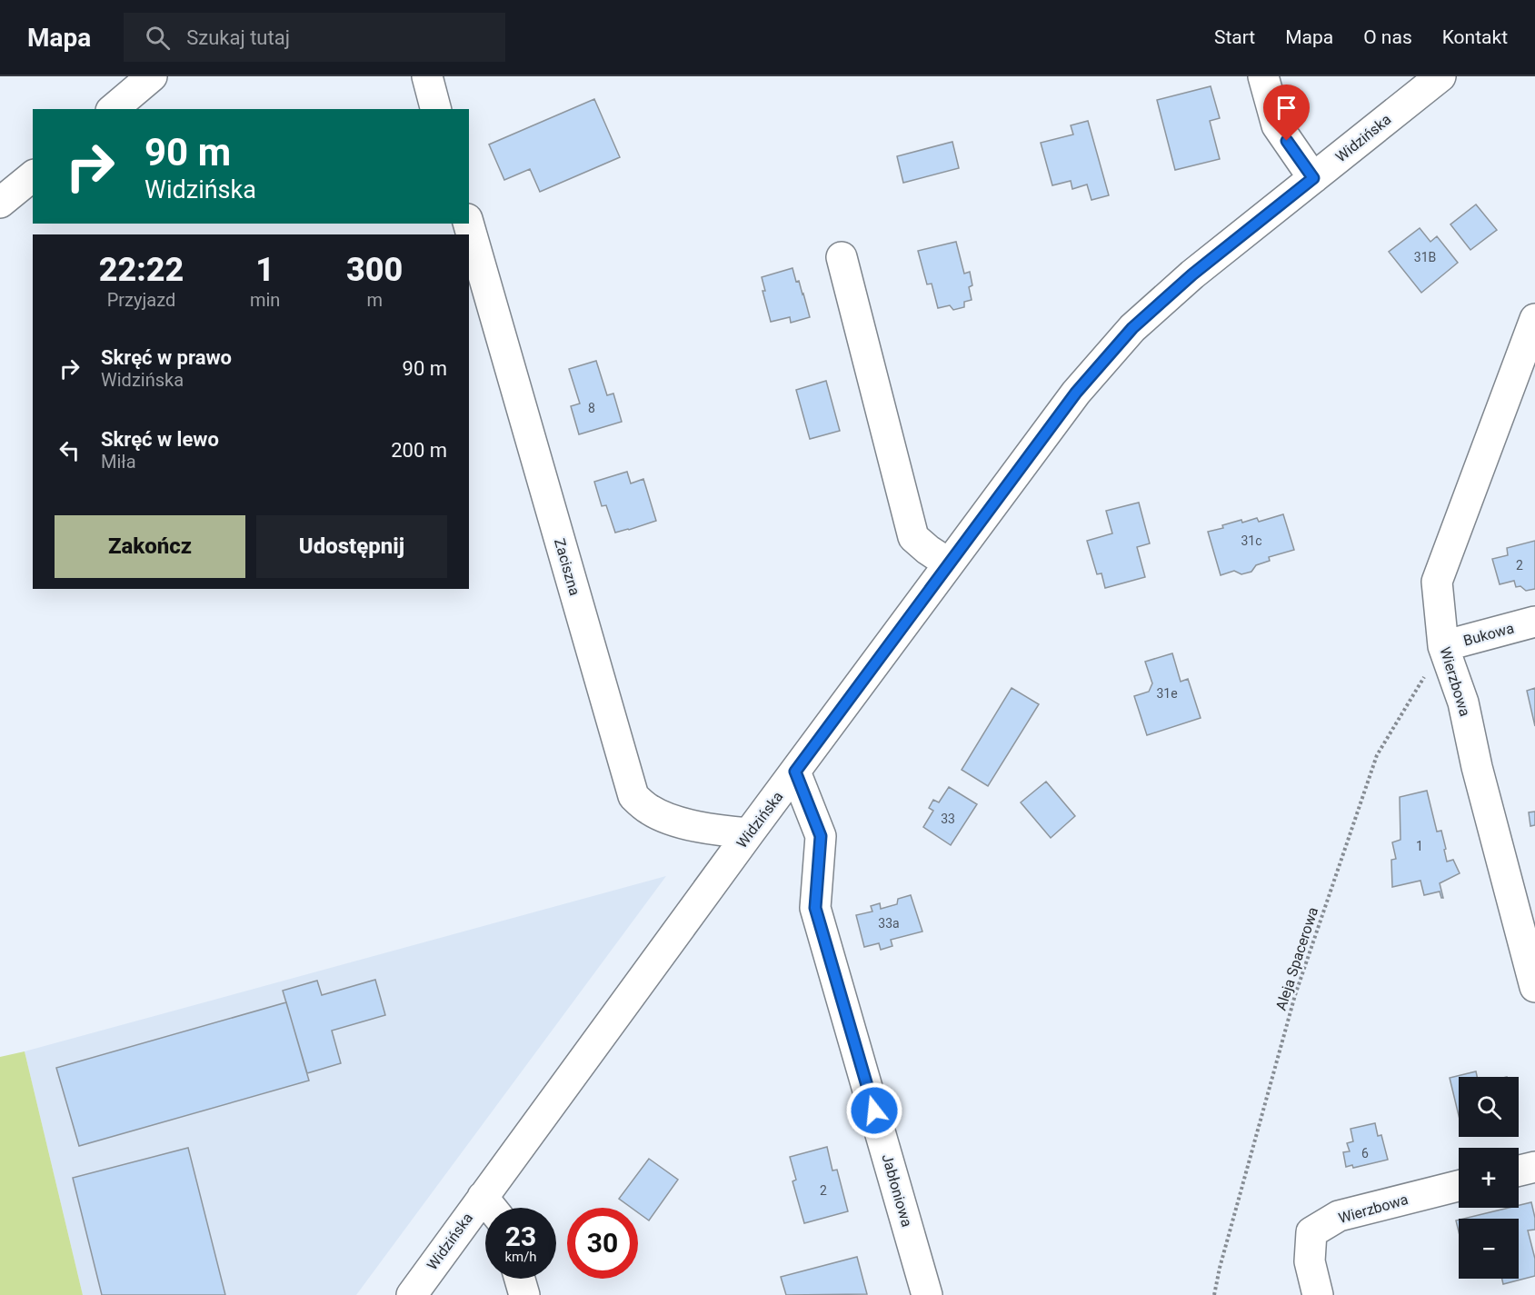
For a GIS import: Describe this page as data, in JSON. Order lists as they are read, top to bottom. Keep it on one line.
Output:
{"streets":{"street":["Widzińska","Zaciszna","Bukowa","Wierzbowa","Jabłoniowa"],"path":["Aleja Spacerowa"]},"crossings":[["Widzińska","Zaciszna"],["Widzińska","Jabłoniowa"],["Bukowa","Wierzbowa"],["Bukowa","Aleja Spacerowa"],["Wierzbowa","Aleja Spacerowa"]],"house_numbers":["31B","8","31c","2","31e","33","1","33a","6","2"],"page":{"header":"Mapa","search":"Szukaj tutaj","nav":["Start","Mapa","O nas","Kontakt"],"turn":["90 m","Widzińska"],"eta":["22:22","Przyjazd","1","min","300","m"],"list":[{"name":"Skręć w prawo","note":"Widzińska","value":"90 m"},{"name":"Skręć w lewo","note":"Miła","value":"200 m"}],"buttons":["Zakończ","Udostępnij"],"map_buttons":["+","−"],"speed":"23 km/h","limit":"30"}}
